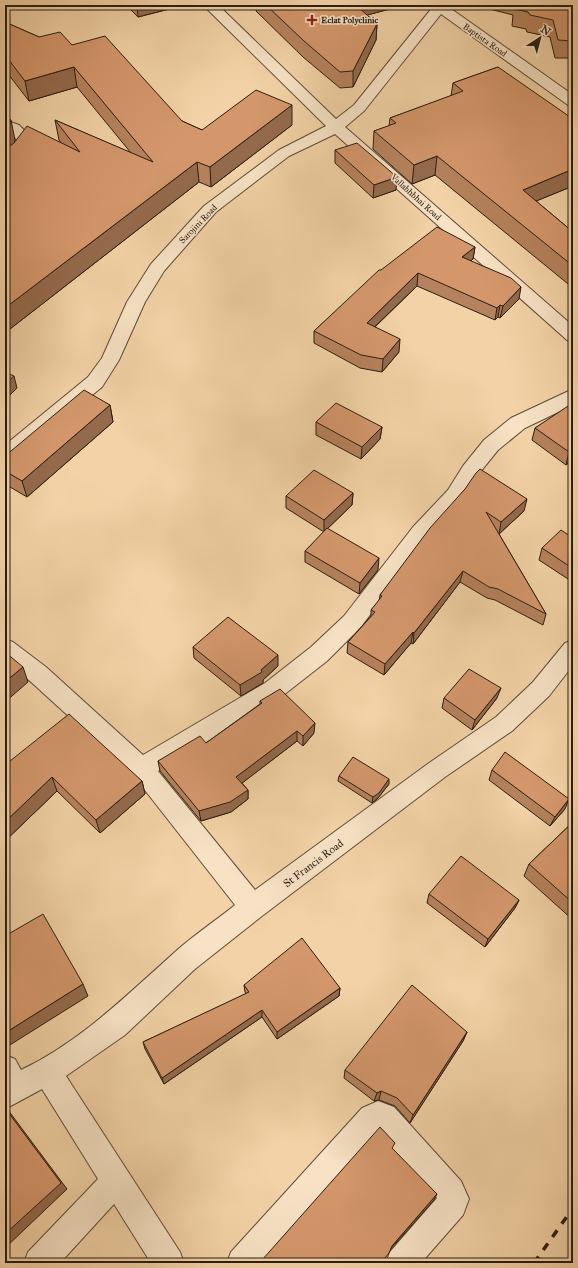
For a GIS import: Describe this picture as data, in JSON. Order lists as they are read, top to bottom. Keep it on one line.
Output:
{"streets":{"street":["Baptista Road","Vallabhbhai Road","Sarojini Road","St Francis Road"]},"crossings":[["Baptista Road","Sarojini Road"],["Vallabhbhai Road","Sarojini Road"]],"places":{"health":["Eclat Polyclinic"]},"north":"top right"}
